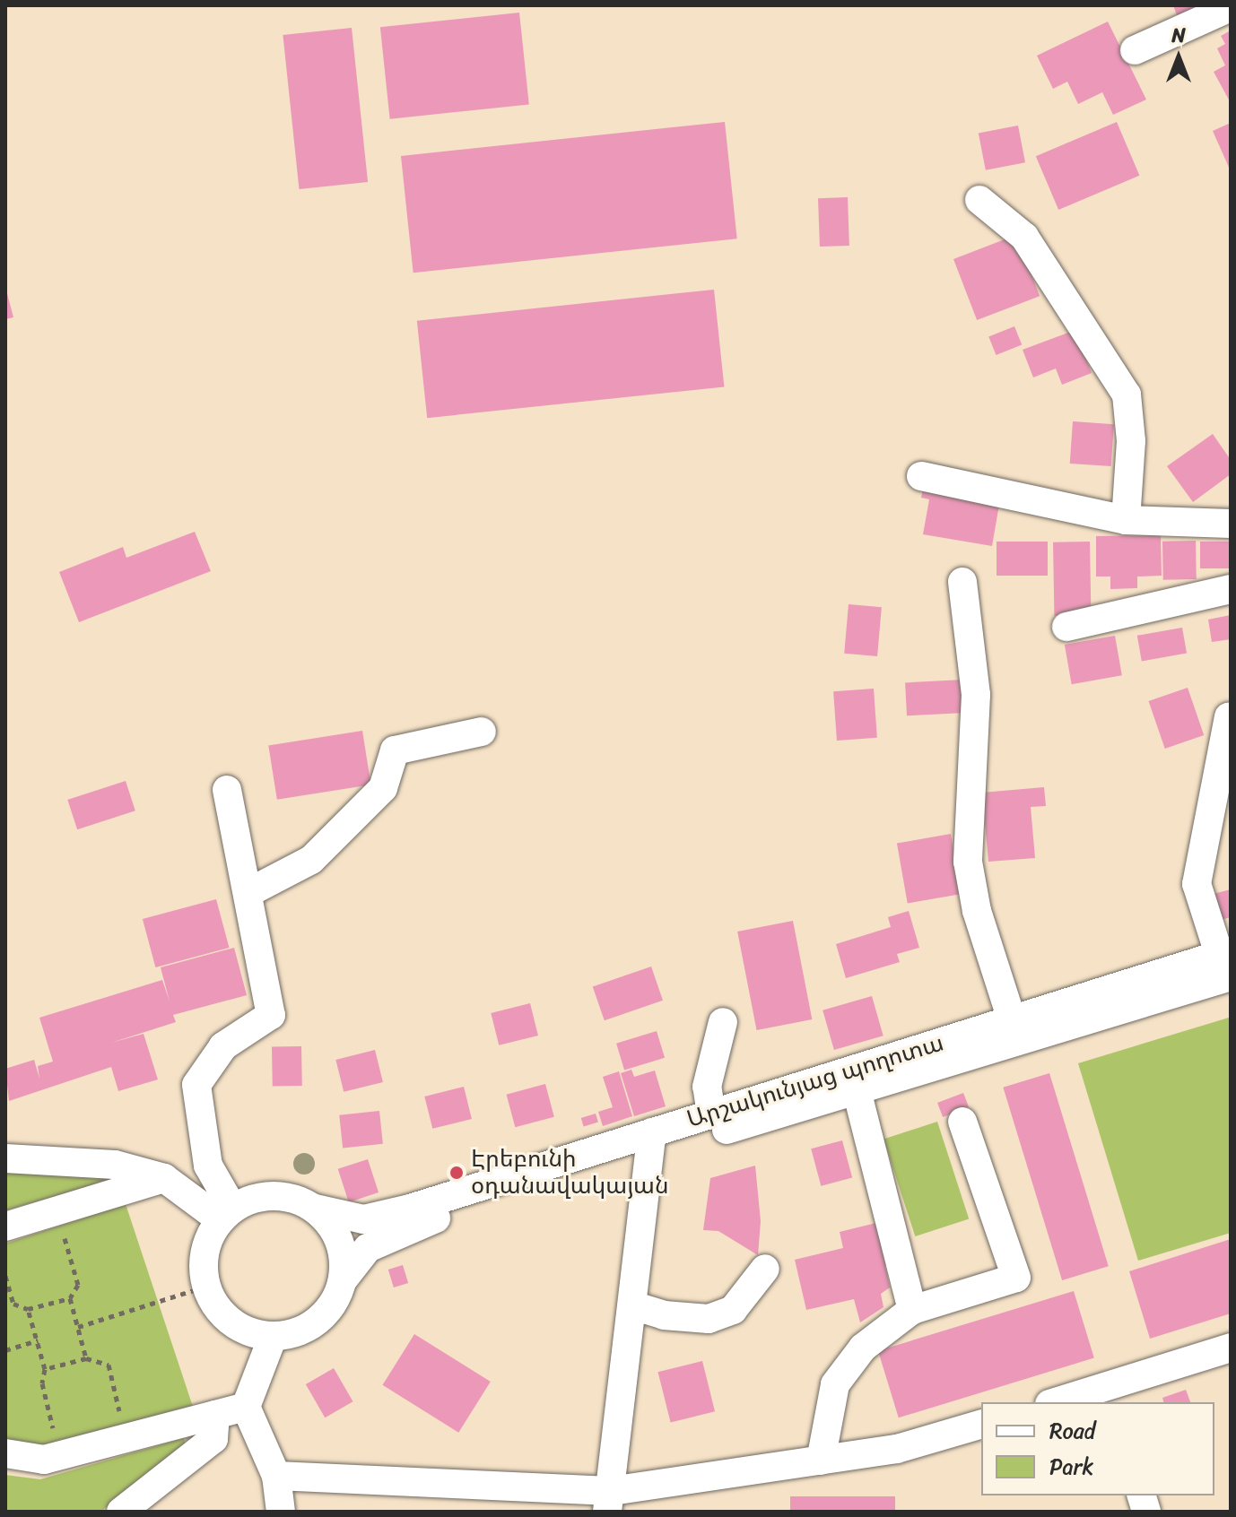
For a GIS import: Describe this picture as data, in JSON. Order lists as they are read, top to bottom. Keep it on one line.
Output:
{"streets":{"street":["Արշակունյաց պողոտա"]},"places":["Էրեբունի օդանավակայան"],"legend":["Road","Park"],"north":"top"}
